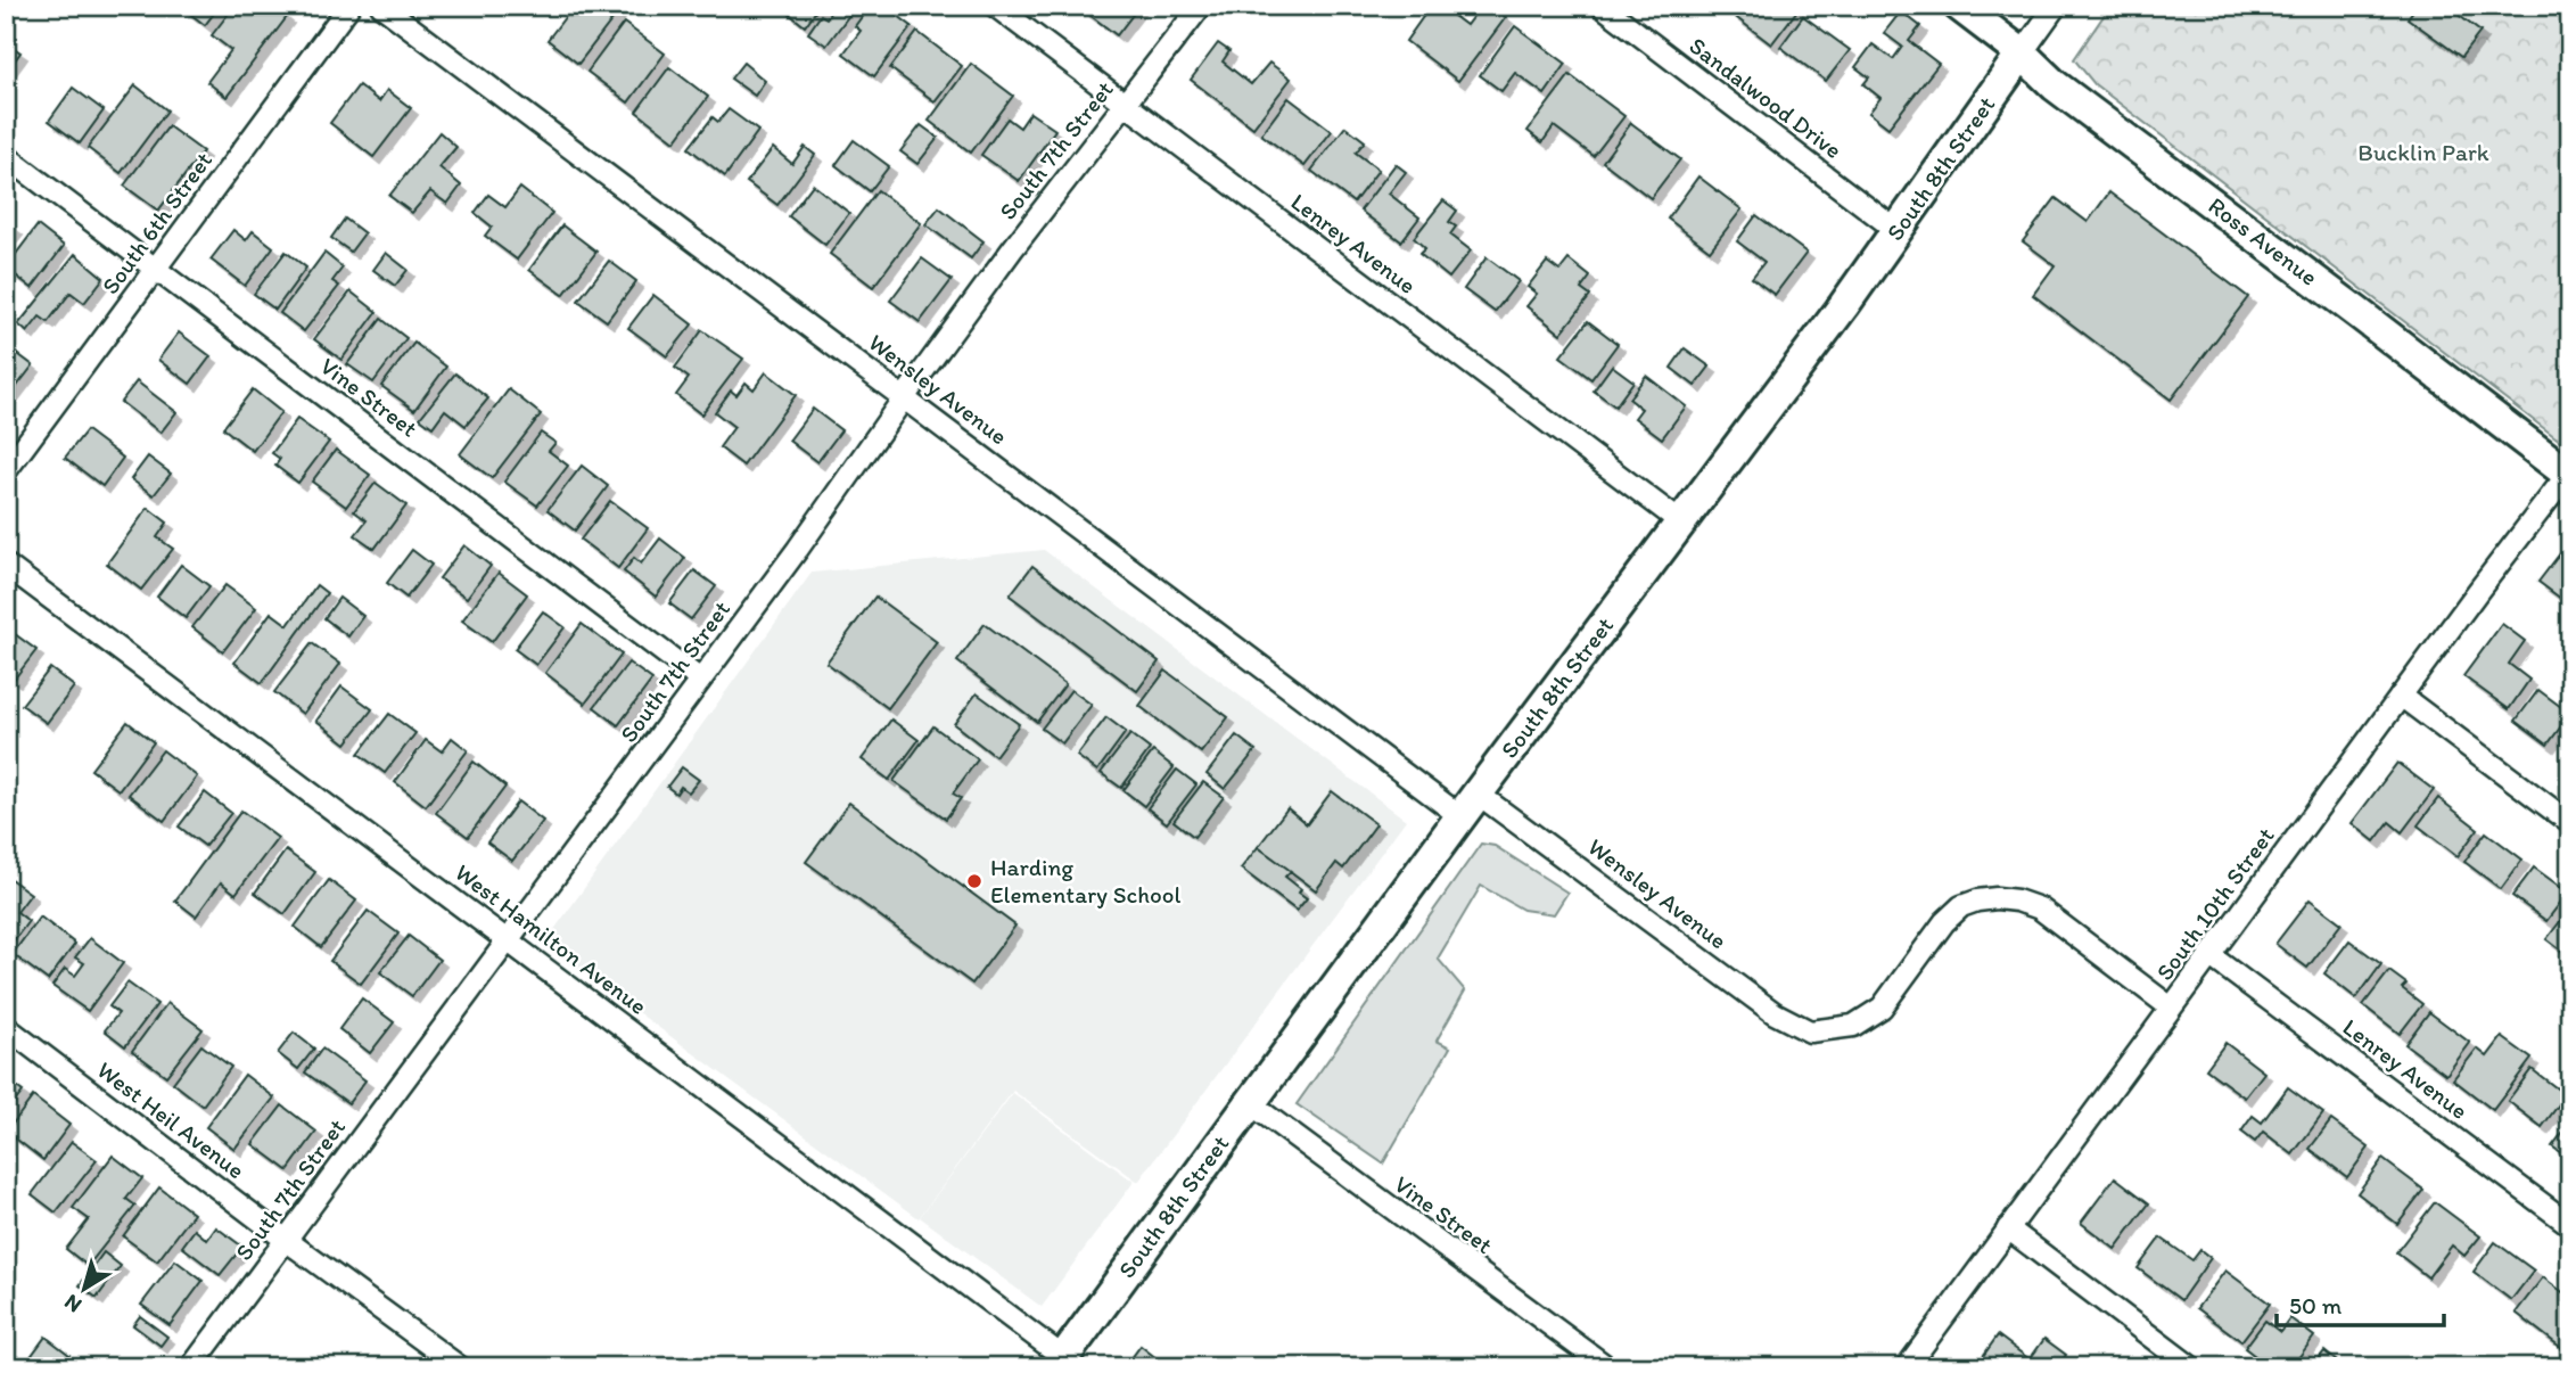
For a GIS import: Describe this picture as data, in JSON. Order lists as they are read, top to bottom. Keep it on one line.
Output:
{"streets":{"street":["Sandalwood Drive","South 7th Street","South 8th Street","South 6th Street","Ross Avenue","Lenrey Avenue","Wensley Avenue","Vine Street","South 10th Street","West Hamilton Avenue","West Heil Avenue"]},"crossings":[["Sandalwood Drive","South 8th Street"],["South 7th Street","Lenrey Avenue"],["South 7th Street","Wensley Avenue"],["South 7th Street","Vine Street"],["South 7th Street","West Hamilton Avenue"],["South 7th Street","West Heil Avenue"],["South 8th Street","Ross Avenue"],["South 8th Street","Lenrey Avenue"],["South 8th Street","Wensley Avenue"],["South 8th Street","Vine Street"],["South 8th Street","West Hamilton Avenue"],["South 6th Street","Vine Street"],["Ross Avenue","South 10th Street"],["Lenrey Avenue","South 10th Street"],["Wensley Avenue","South 10th Street"]],"parks":["Bucklin Park"],"places":["Harding Elementary School"],"scale_bar":"50 m","north":"bottom left"}
